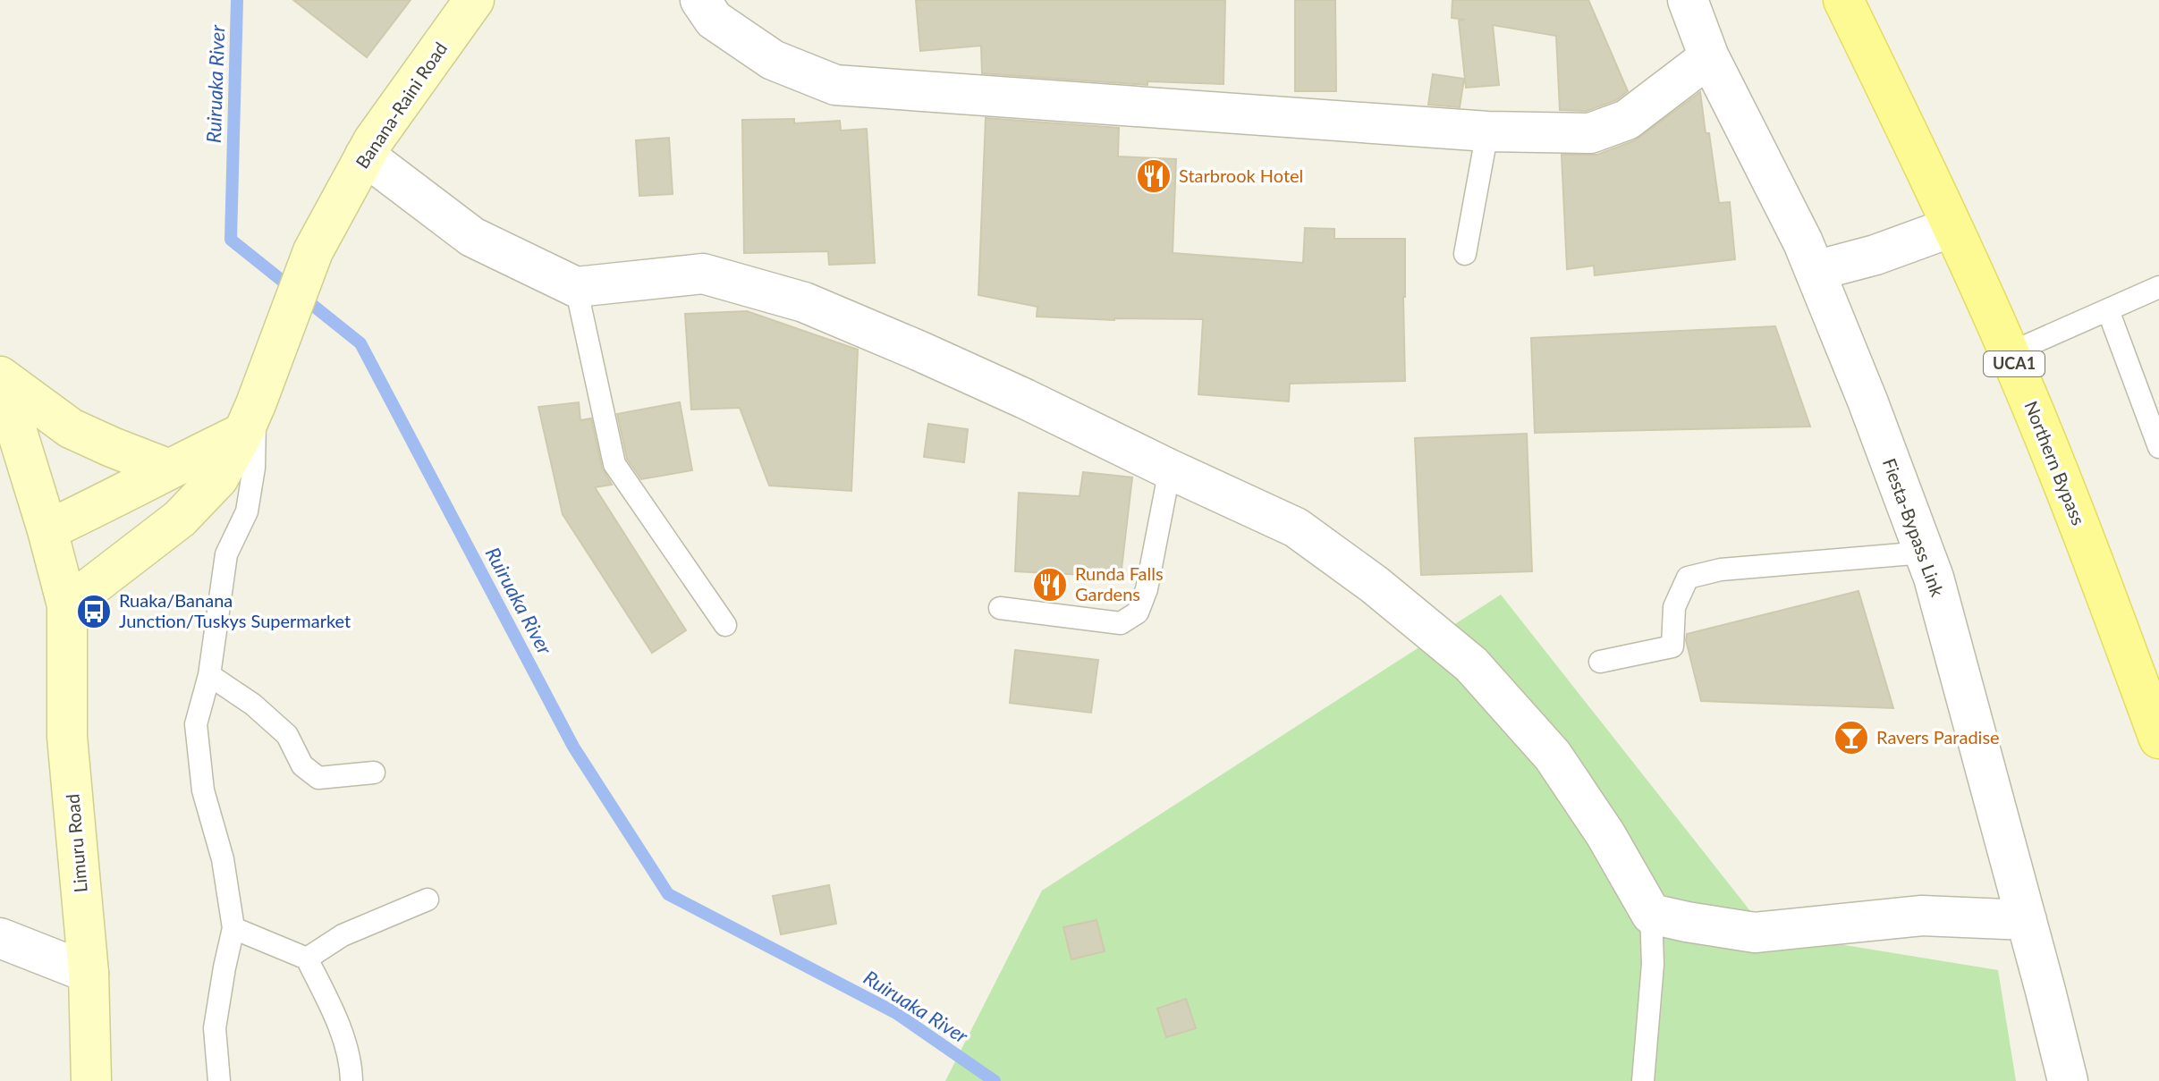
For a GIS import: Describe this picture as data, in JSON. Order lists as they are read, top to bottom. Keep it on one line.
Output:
{"streets":{"main road":["Banana-Raini Road","UCA1","Northern Bypass","Limuru Road"],"street":["Fiesta-Bypass Link"]},"water":["Ruiruaka River"],"places":{"restaurant":["Starbrook Hotel","Runda Falls Gardens"],"bus stop":["Ruaka/Banana Junction/Tuskys Supermarket"],"bar":["Ravers Paradise"]}}
